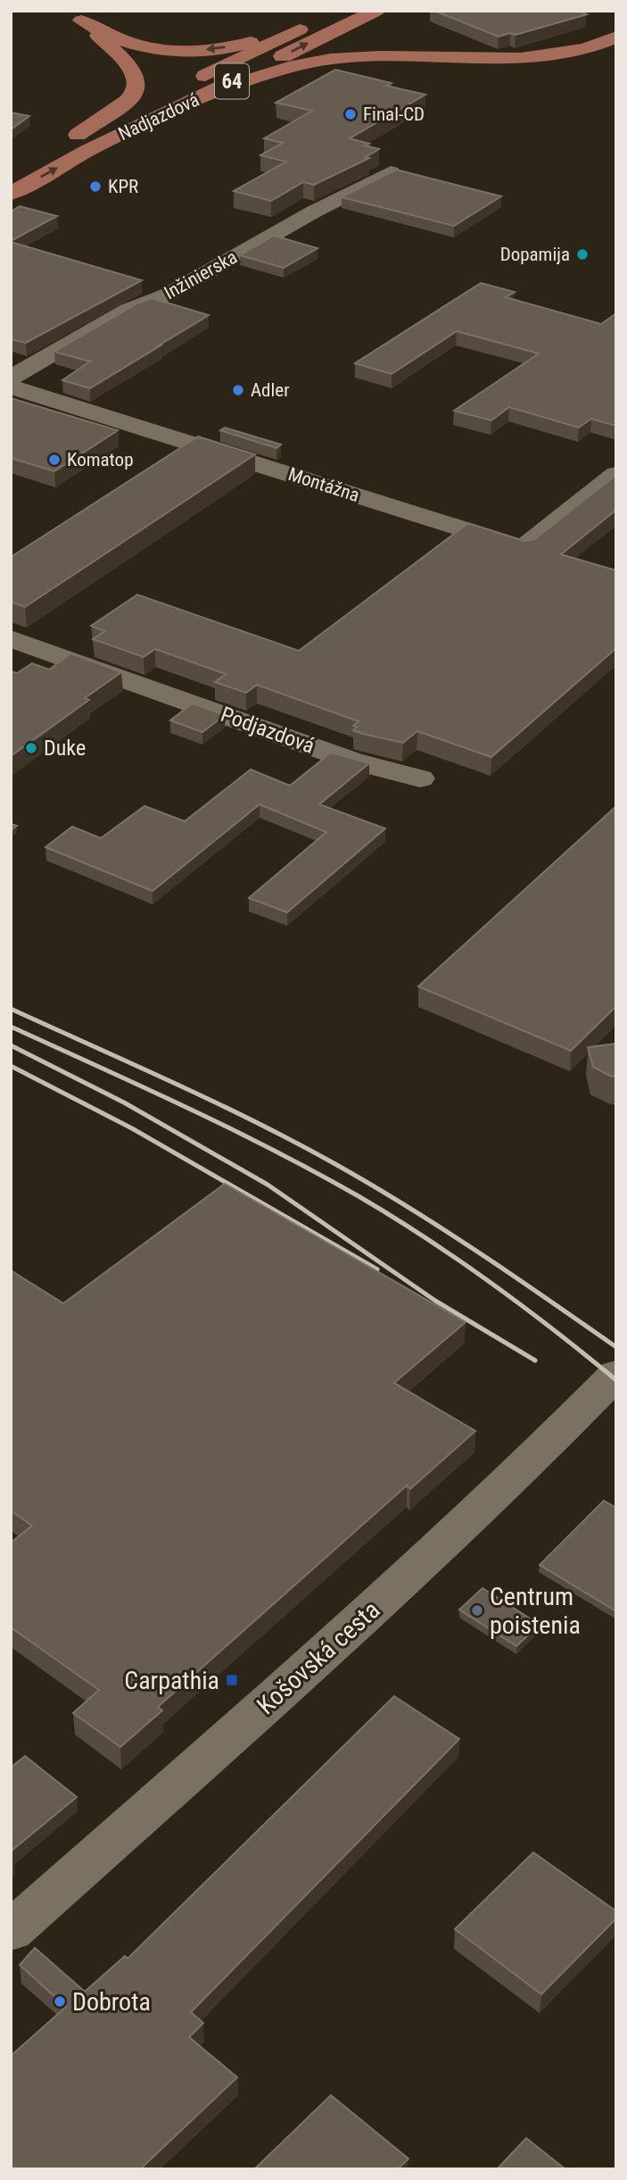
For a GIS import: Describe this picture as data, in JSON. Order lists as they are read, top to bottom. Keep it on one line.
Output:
{"streets":{"main road":["64","Nadjazdová"],"street":["Inžinierska","Montážna","Podjazdová","Košovská cesta"]},"places":{"other":["Final-CD","KPR","Dopamija","Adler","Komatop","Duke","Centrum poistenia","Dobrota"],"transit":["Carpathia"]}}
